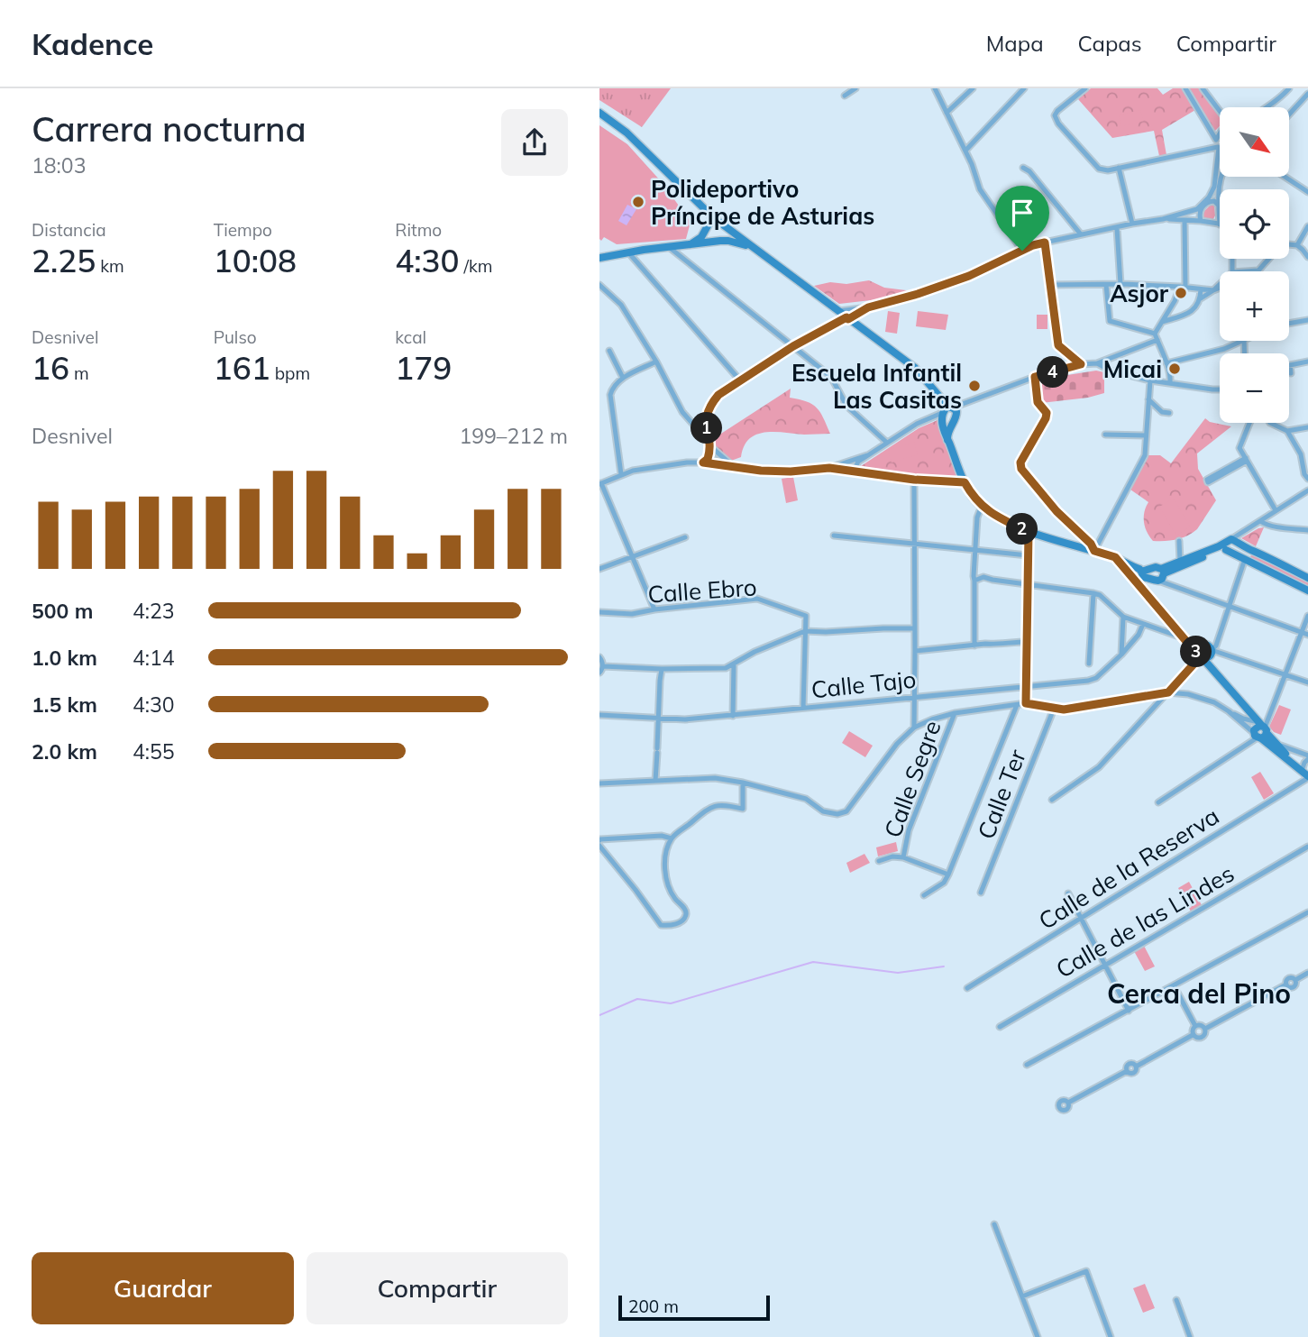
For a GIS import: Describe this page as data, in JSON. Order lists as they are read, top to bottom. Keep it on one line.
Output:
{"streets":{"street":["Calle Ebro","Calle Tajo","Calle Segre","Calle Ter","Calle de la Reserva","Calle de las Lindes"]},"districts":["Cerca del Pino"],"places":["Polideportivo Príncipe de Asturias","Asjor","Micai","Escuela Infantil Las Casitas"],"scale_bar":"200 m","north":"bottom right","page":{"header":"Kadence","nav":["Mapa","Capas","Compartir"],"heading":["Carrera nocturna","18:03"],"map_buttons":["+","−"],"stats":[["Distancia","2.25 km"],["Tiempo","10:08"],["Ritmo","4:30 /km"],["Desnivel","16 m"],["Pulso","161 bpm"],["kcal","179"]],"pins":["4","1","2","3"],"chart":["Desnivel","199–212 m"],"list":[{"name":"500 m","note":"4:23"},{"name":"1.0 km","note":"4:14"},{"name":"1.5 km","note":"4:30"},{"name":"2.0 km","note":"4:55"}],"buttons":["Guardar","Compartir"],"scale":"200 m"}}
